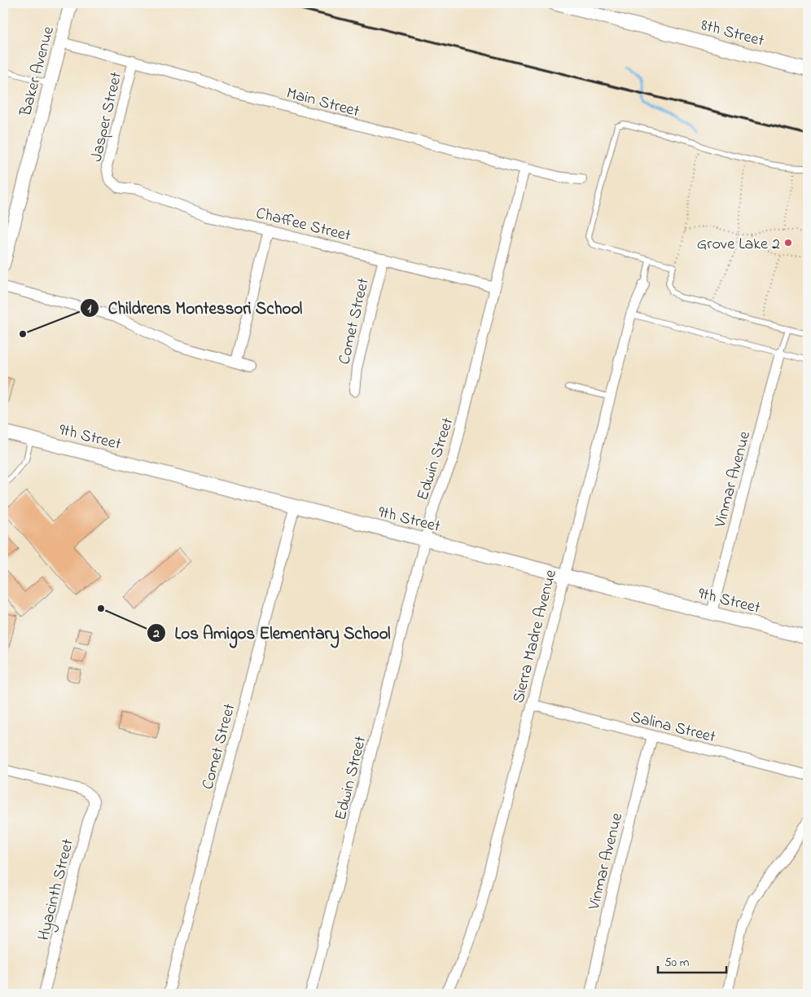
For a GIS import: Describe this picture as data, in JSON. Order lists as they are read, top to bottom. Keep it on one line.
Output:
{"streets":{"street":["8th Street","Baker Avenue","Main Street","Jasper Street","Chaffee Street","Comet Street","9th Street","Edwin Street","Vinmar Avenue","Sierra Madre Avenue","Salina Street","Hyacinth Street"]},"crossings":[["Baker Avenue","Main Street"],["Main Street","Jasper Street"],["Main Street","Edwin Street"],["Jasper Street","Chaffee Street"],["Chaffee Street","Comet Street"],["Chaffee Street","Edwin Street"],["Comet Street","9th Street"],["9th Street","Edwin Street"],["9th Street","Vinmar Avenue"],["9th Street","Sierra Madre Avenue"],["Vinmar Avenue","Salina Street"],["Sierra Madre Avenue","Salina Street"]],"places":["Grove Lake 2","Childrens Montessori School","Los Amigos Elementary School"],"scale_bar":"50 m"}
